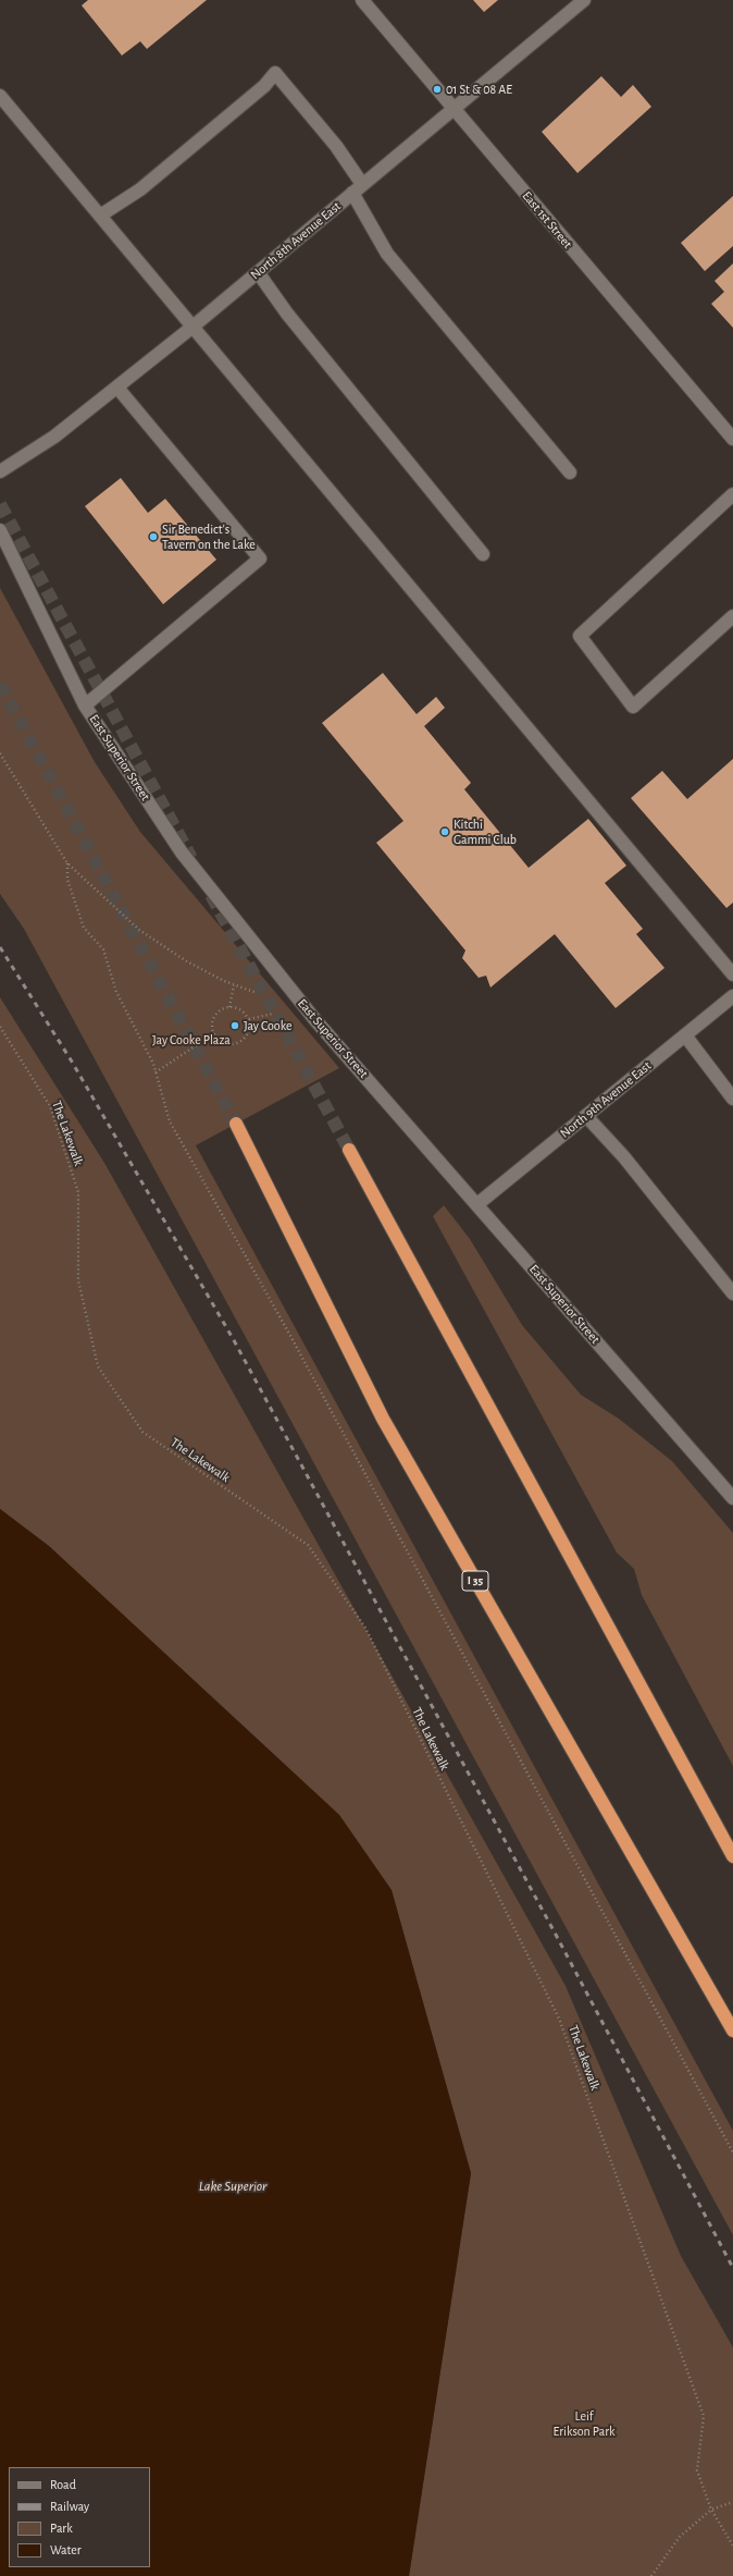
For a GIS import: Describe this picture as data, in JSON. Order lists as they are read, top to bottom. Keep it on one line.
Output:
{"streets":{"highway":["I 35"],"street":["East 1st Street","North 8th Avenue East","East Superior Street","North 9th Avenue East"],"path":["The Lakewalk"]},"crossings":[["East 1st Street","North 8th Avenue East"],["East Superior Street","North 9th Avenue East"]],"water":["Lake Superior"],"parks":["Jay Cooke Plaza","Leif Erikson Park"],"places":["01 St & 08 AE","Sir Benedict's Tavern on the Lake","Kitchi Gammi Club","Jay Cooke"],"legend":["Road","Railway","Park","Water"]}
